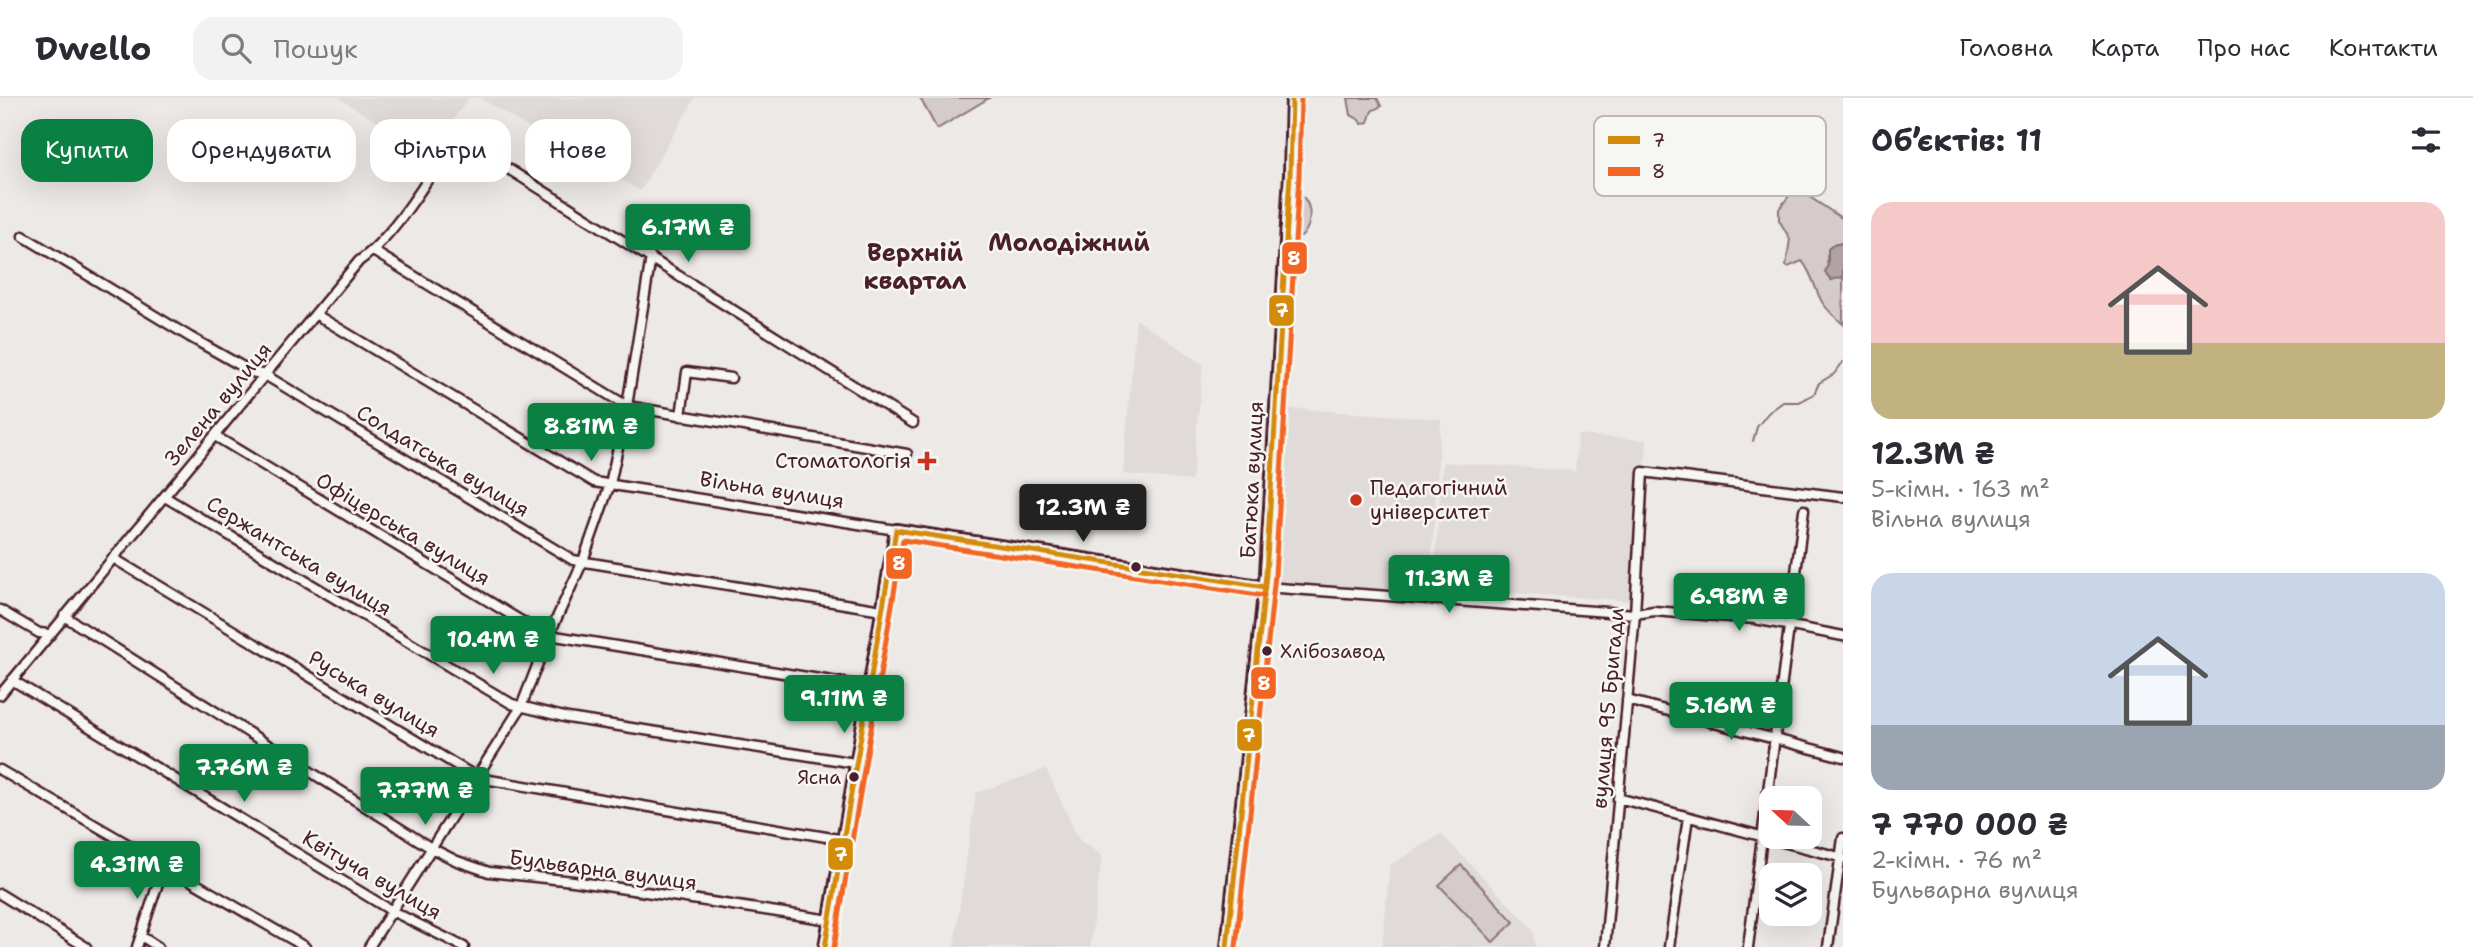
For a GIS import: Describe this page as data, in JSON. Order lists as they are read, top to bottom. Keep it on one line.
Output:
{"streets":{"street":["Зелена вулиця","Солдатська вулиця","Батюка вулиця","Вільна вулиця","Офіцерська вулиця","Сержантська вулиця","Руська вулиця","вулиця 95 Бригади","Бульварна вулиця","Квітуча вулиця"]},"crossings":[["Зелена вулиця","Солдатська вулиця"],["Зелена вулиця","Вільна вулиця"],["Зелена вулиця","Офіцерська вулиця"],["Зелена вулиця","Сержантська вулиця"],["Зелена вулиця","Руська вулиця"],["Зелена вулиця","Бульварна вулиця"],["Зелена вулиця","Квітуча вулиця"],["Батюка вулиця","Вільна вулиця"]],"districts":["Молодіжний","Верхній квартал"],"places":{"health":["Стоматологія"],"other":["Педагогічний університет","Хлібозавод","Ясна"]},"lines":["transit line 7","transit line 8"],"legend":["7","8"],"north":"left","page":{"header":"Dwello","search":"Пошук","nav":["Головна","Карта","Про нас","Контакти"],"heading":"Об’єктів: 11","chip":["Купити","Орендувати","Фільтри","Нове"],"list":[{"name":"12.3M ₴","note":"5-кімн. · 163 m² · Вільна вулиця"},{"name":"7 770 000 ₴","note":"2-кімн. · 76 m² · Бульварна вулиця"}],"price":["6.17M ₴","8.81M ₴","12.3M ₴","11.3M ₴","6.98M ₴","10.4M ₴","9.11M ₴","5.16M ₴","7.76M ₴","7.77M ₴","4.31M ₴"]}}
